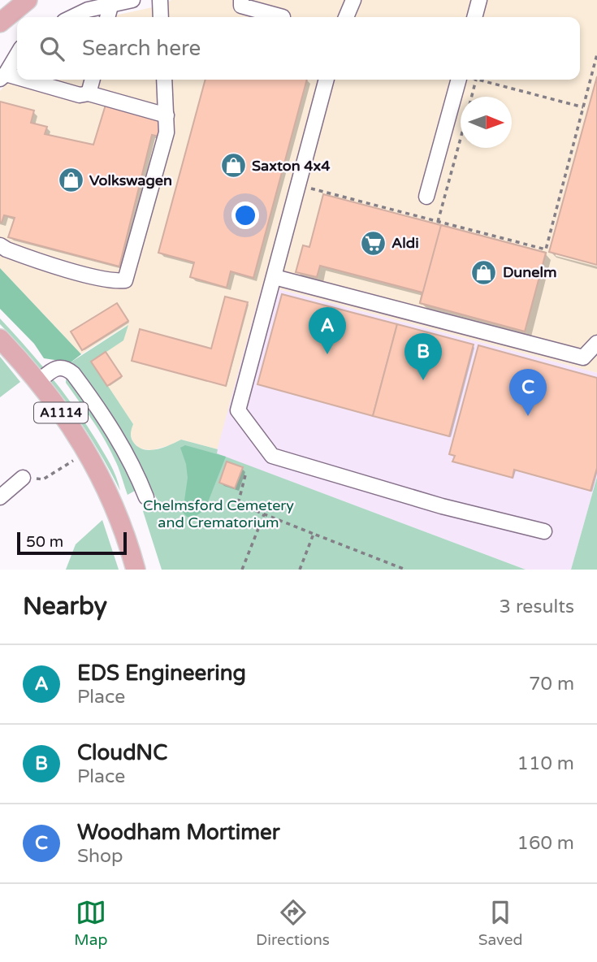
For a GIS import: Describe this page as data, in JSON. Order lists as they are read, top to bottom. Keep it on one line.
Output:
{"streets":{"main road":["A1114"]},"parks":["Chelmsford Cemetery and Crematorium"],"places":{"shop":["Saxton 4x4","Volkswagen","Dunelm"],"supermarket":["Aldi"]},"scale_bar":"50 m","north":"right","page":{"search":"Search here","pins":["A","B","C"],"scale":"50 m","heading":["Nearby","3 results"],"list":[{"mark":"A","name":"EDS Engineering","note":"Place","value":"70 m"},{"mark":"B","name":"CloudNC","note":"Place","value":"110 m"},{"mark":"C","name":"Woodham Mortimer","note":"Shop","value":"160 m"}],"nav":["Map","Directions","Saved"]}}
